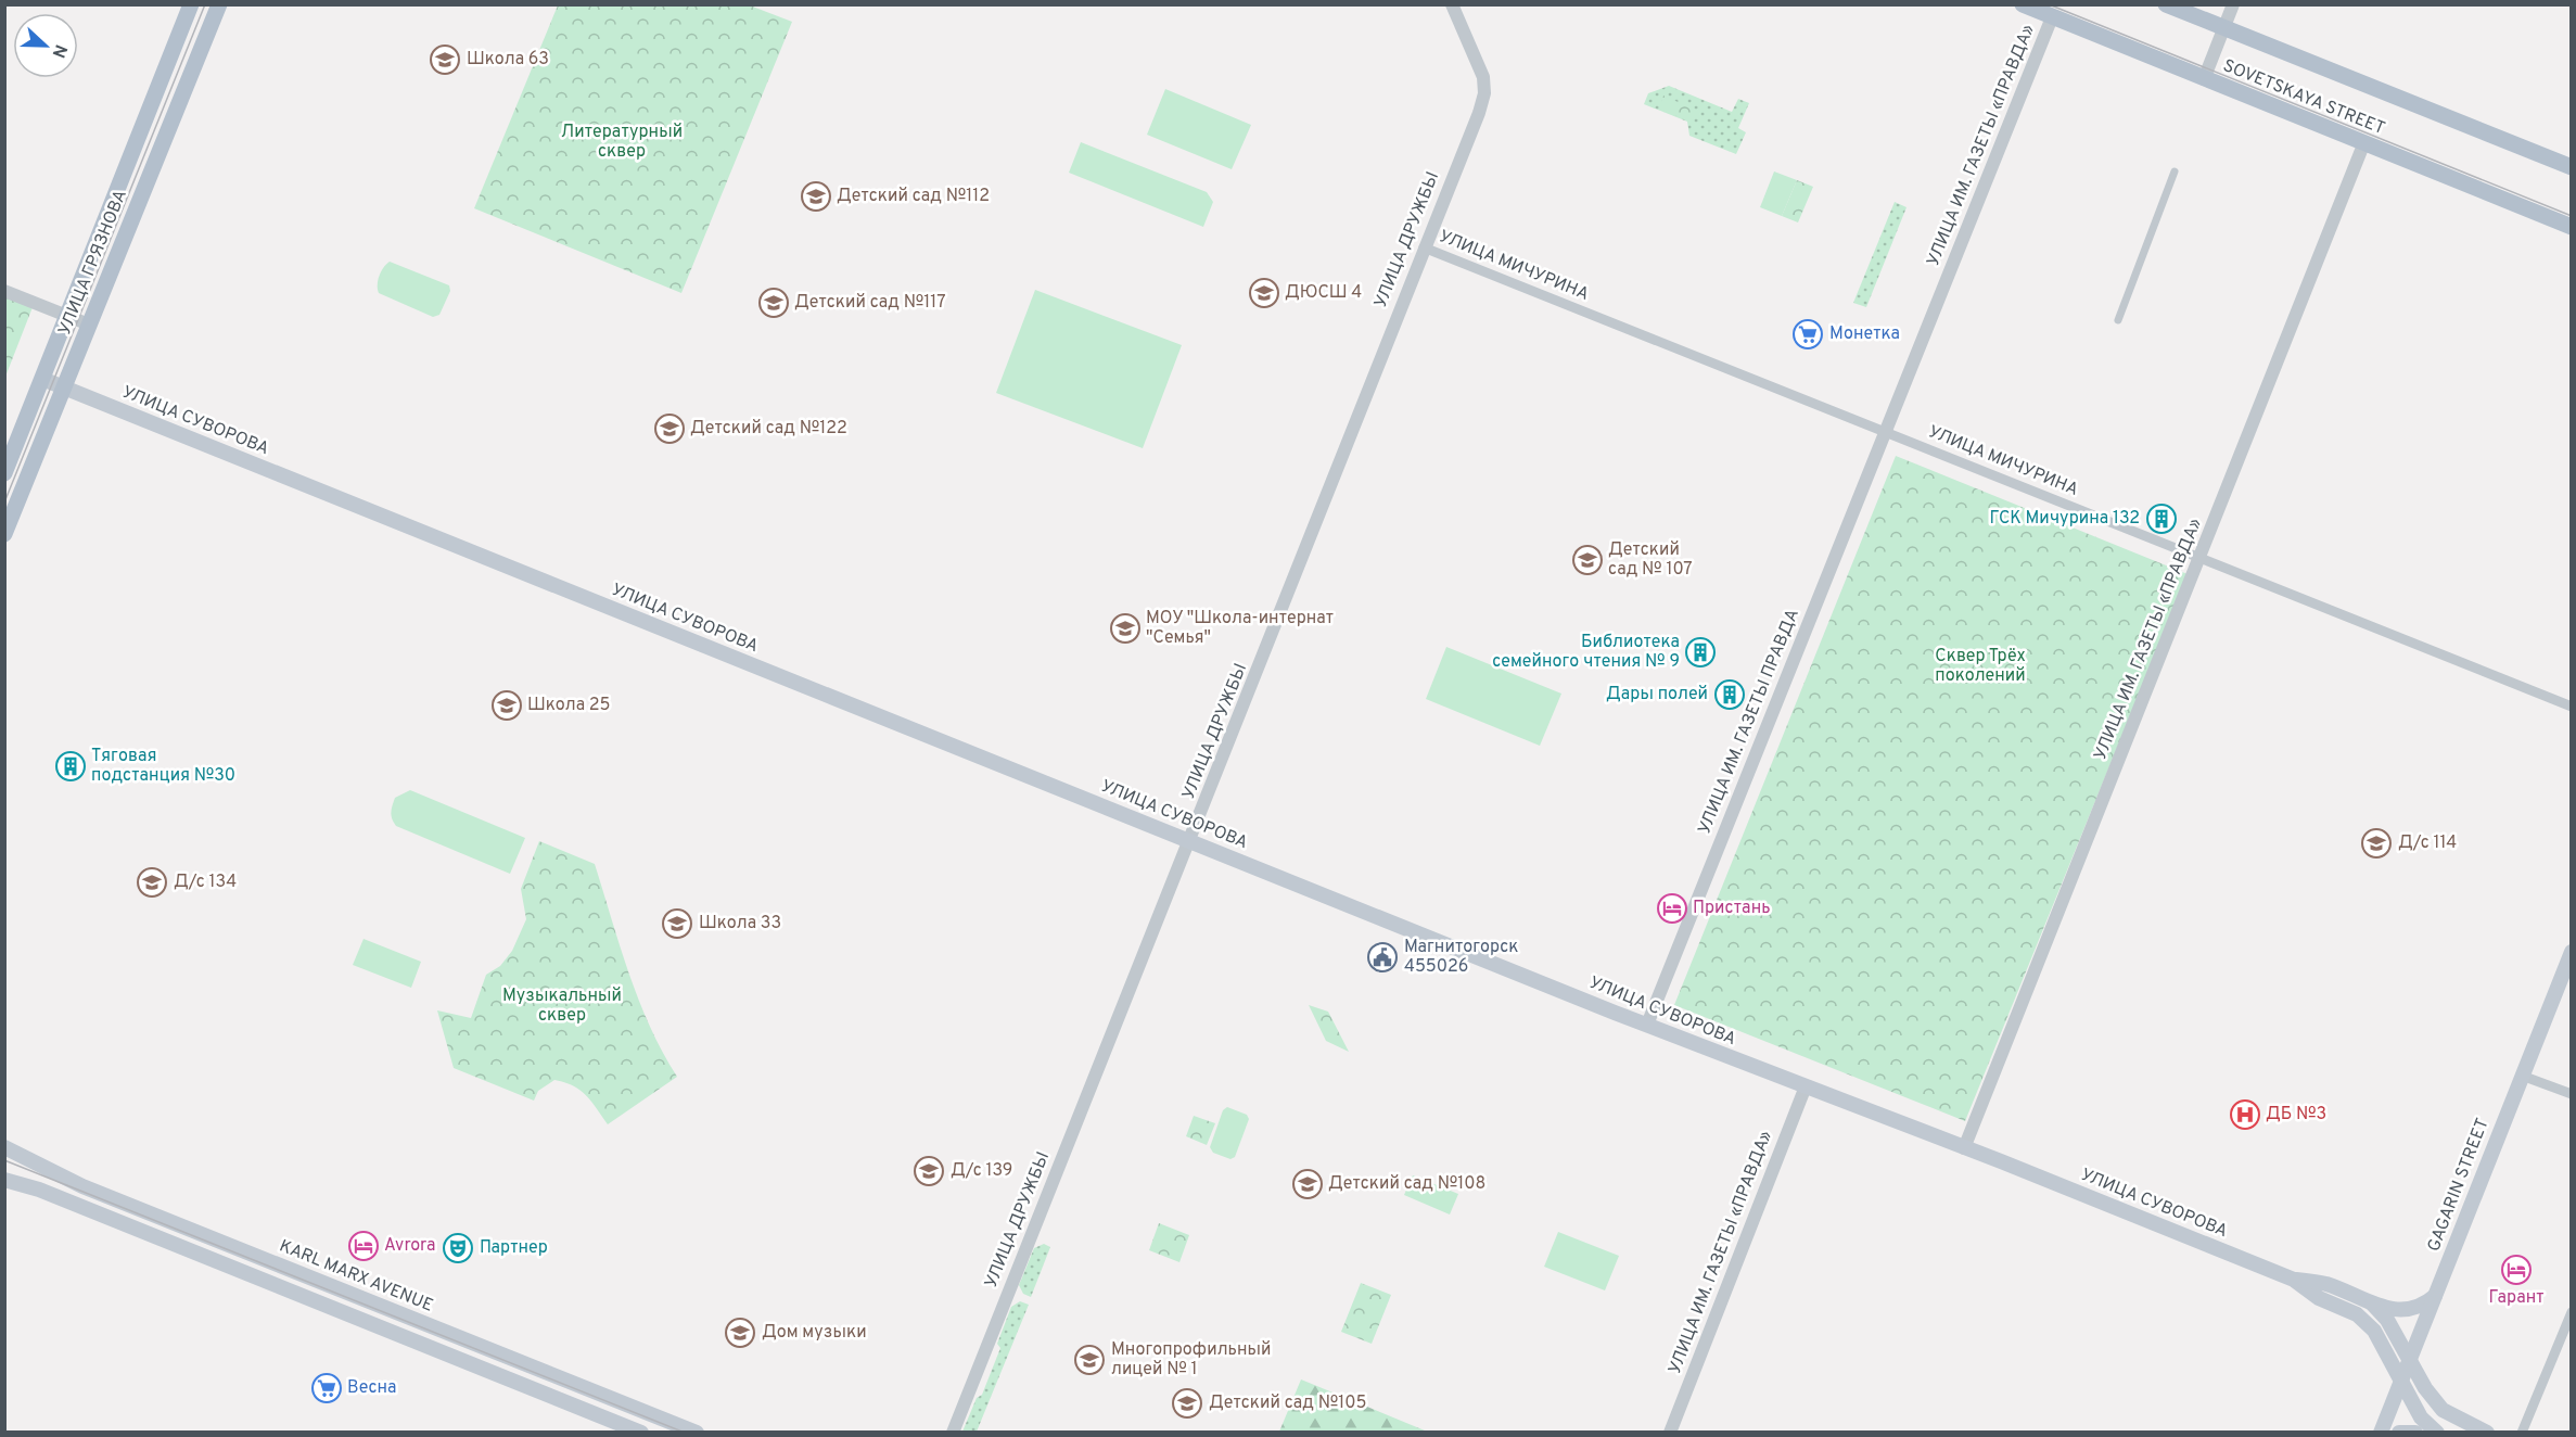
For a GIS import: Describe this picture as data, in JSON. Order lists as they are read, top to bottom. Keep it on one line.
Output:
{"streets":{"main road":["SOVETSKAYA STREET","УЛИЦА ГРЯЗНОВА","УЛИЦА СУВОРОВА","GAGARIN STREET","KARL MARX AVENUE"],"street":["УЛИЦА ИМ. ГАЗЕТЫ «ПРАВДА»","УЛИЦА ДРУЖБЫ","УЛИЦА МИЧУРИНА","УЛИЦА ИМ. ГАЗЕТЫ ПРАВДА"]},"crossings":[["SOVETSKAYA STREET","УЛИЦА ИМ. ГАЗЕТЫ «ПРАВДА»"],["УЛИЦА ИМ. ГАЗЕТЫ «ПРАВДА»","УЛИЦА МИЧУРИНА"],["УЛИЦА ИМ. ГАЗЕТЫ «ПРАВДА»","УЛИЦА СУВОРОВА"],["УЛИЦА ИМ. ГАЗЕТЫ «ПРАВДА»","УЛИЦА ИМ. ГАЗЕТЫ ПРАВДА"],["УЛИЦА ДРУЖБЫ","УЛИЦА МИЧУРИНА"],["УЛИЦА ДРУЖБЫ","УЛИЦА СУВОРОВА"],["УЛИЦА ГРЯЗНОВА","УЛИЦА СУВОРОВА"],["УЛИЦА МИЧУРИНА","УЛИЦА ИМ. ГАЗЕТЫ ПРАВДА"],["УЛИЦА СУВОРОВА","УЛИЦА ИМ. ГАЗЕТЫ ПРАВДА"],["УЛИЦА СУВОРОВА","GAGARIN STREET"]],"parks":["Литературный сквер","Сквер Трёх поколений","Музыкальный сквер"],"places":{"school or university":["Школа 63","Детский сад №112","ДЮСШ 4","Детский сад №117","Детский сад №122","Детский сад № 107","МОУ \"Школа-интернат \"Семья\"","Школа 25","Д/с 114","Д/с 134","Школа 33","Д/с 139","Детский сад №108","Дом музыки","Многопрофильный лицей № 1","Детский сад №105"],"supermarket":["Монетка","Весна"],"building":["ГСК Мичурина 132","Библиотека семейного чтения № 9","Дары полей","Тяговая подстанция №30"],"hotel":["Пристань","Avrora","Гарант"],"public building":["Магнитогорск 455026"],"hospital":["ДБ №3"],"theatre":["Партнер"]},"north":"right"}
